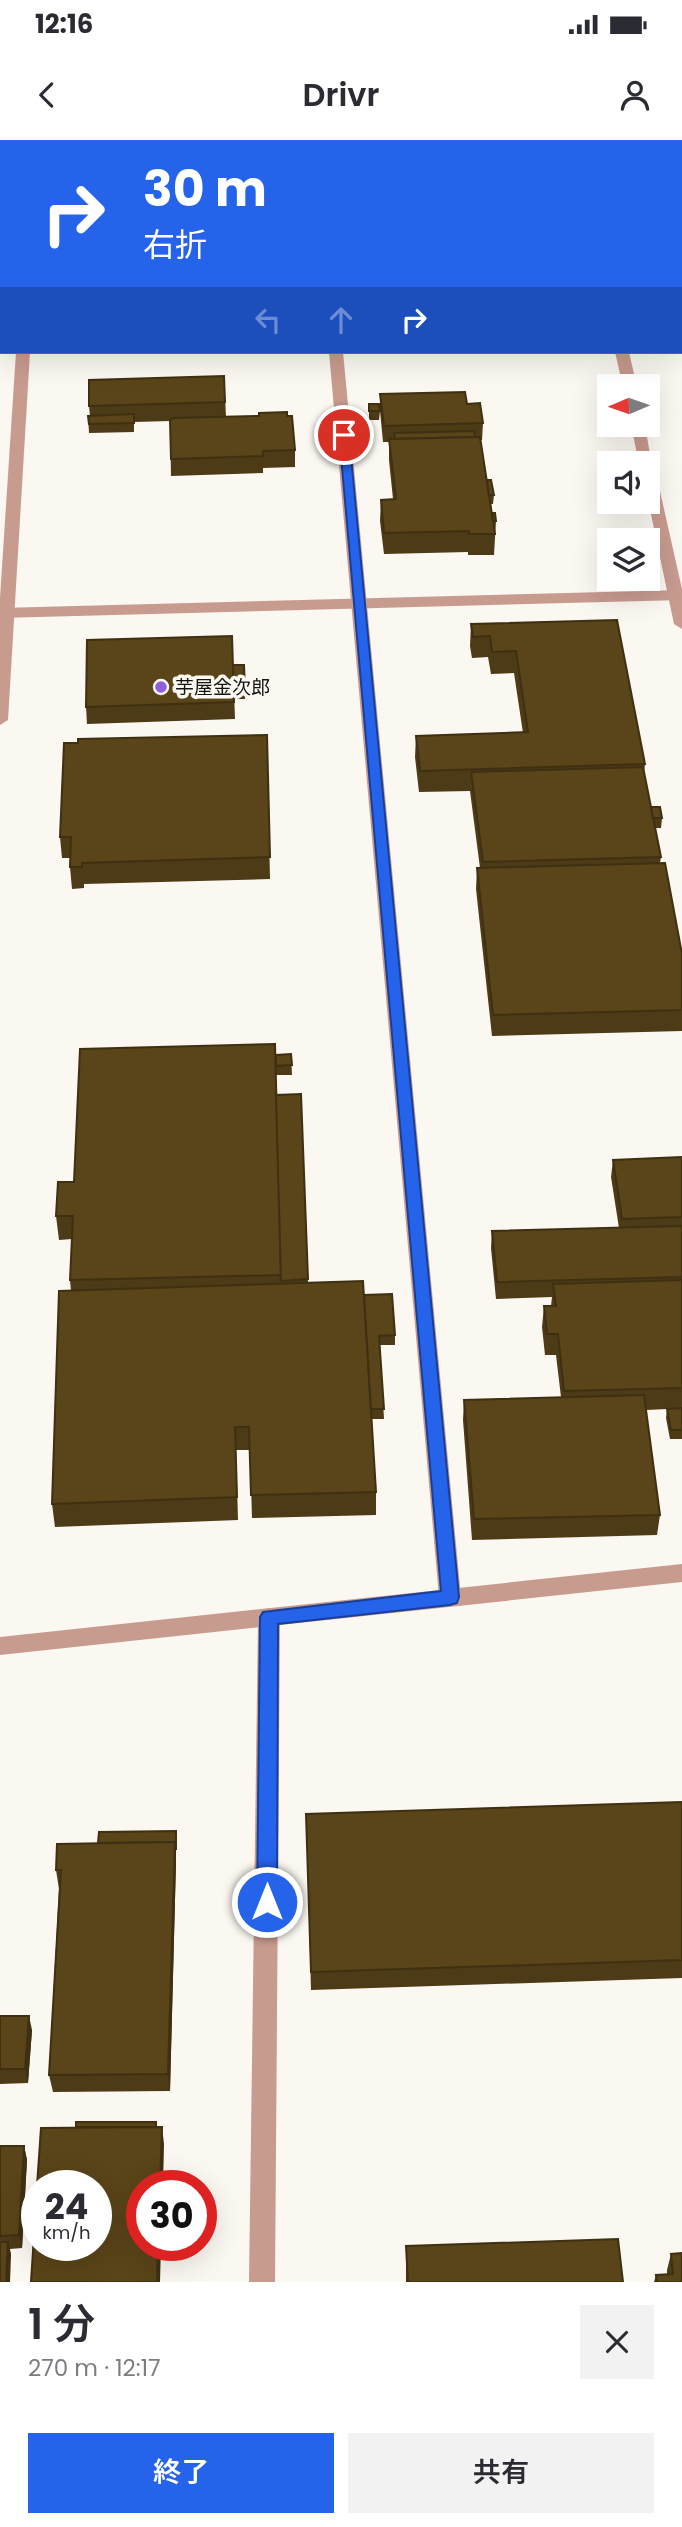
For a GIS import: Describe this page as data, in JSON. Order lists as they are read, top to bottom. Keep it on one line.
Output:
{"places":["芋屋金次郎"],"north":"left","page":{"status":"12:16","header":"Drivr","turn":["30 m","右折"],"speed":"24 km/h","limit":"30","heading":["1 分","270 m · 12:17"],"buttons":["終了","共有"]}}
